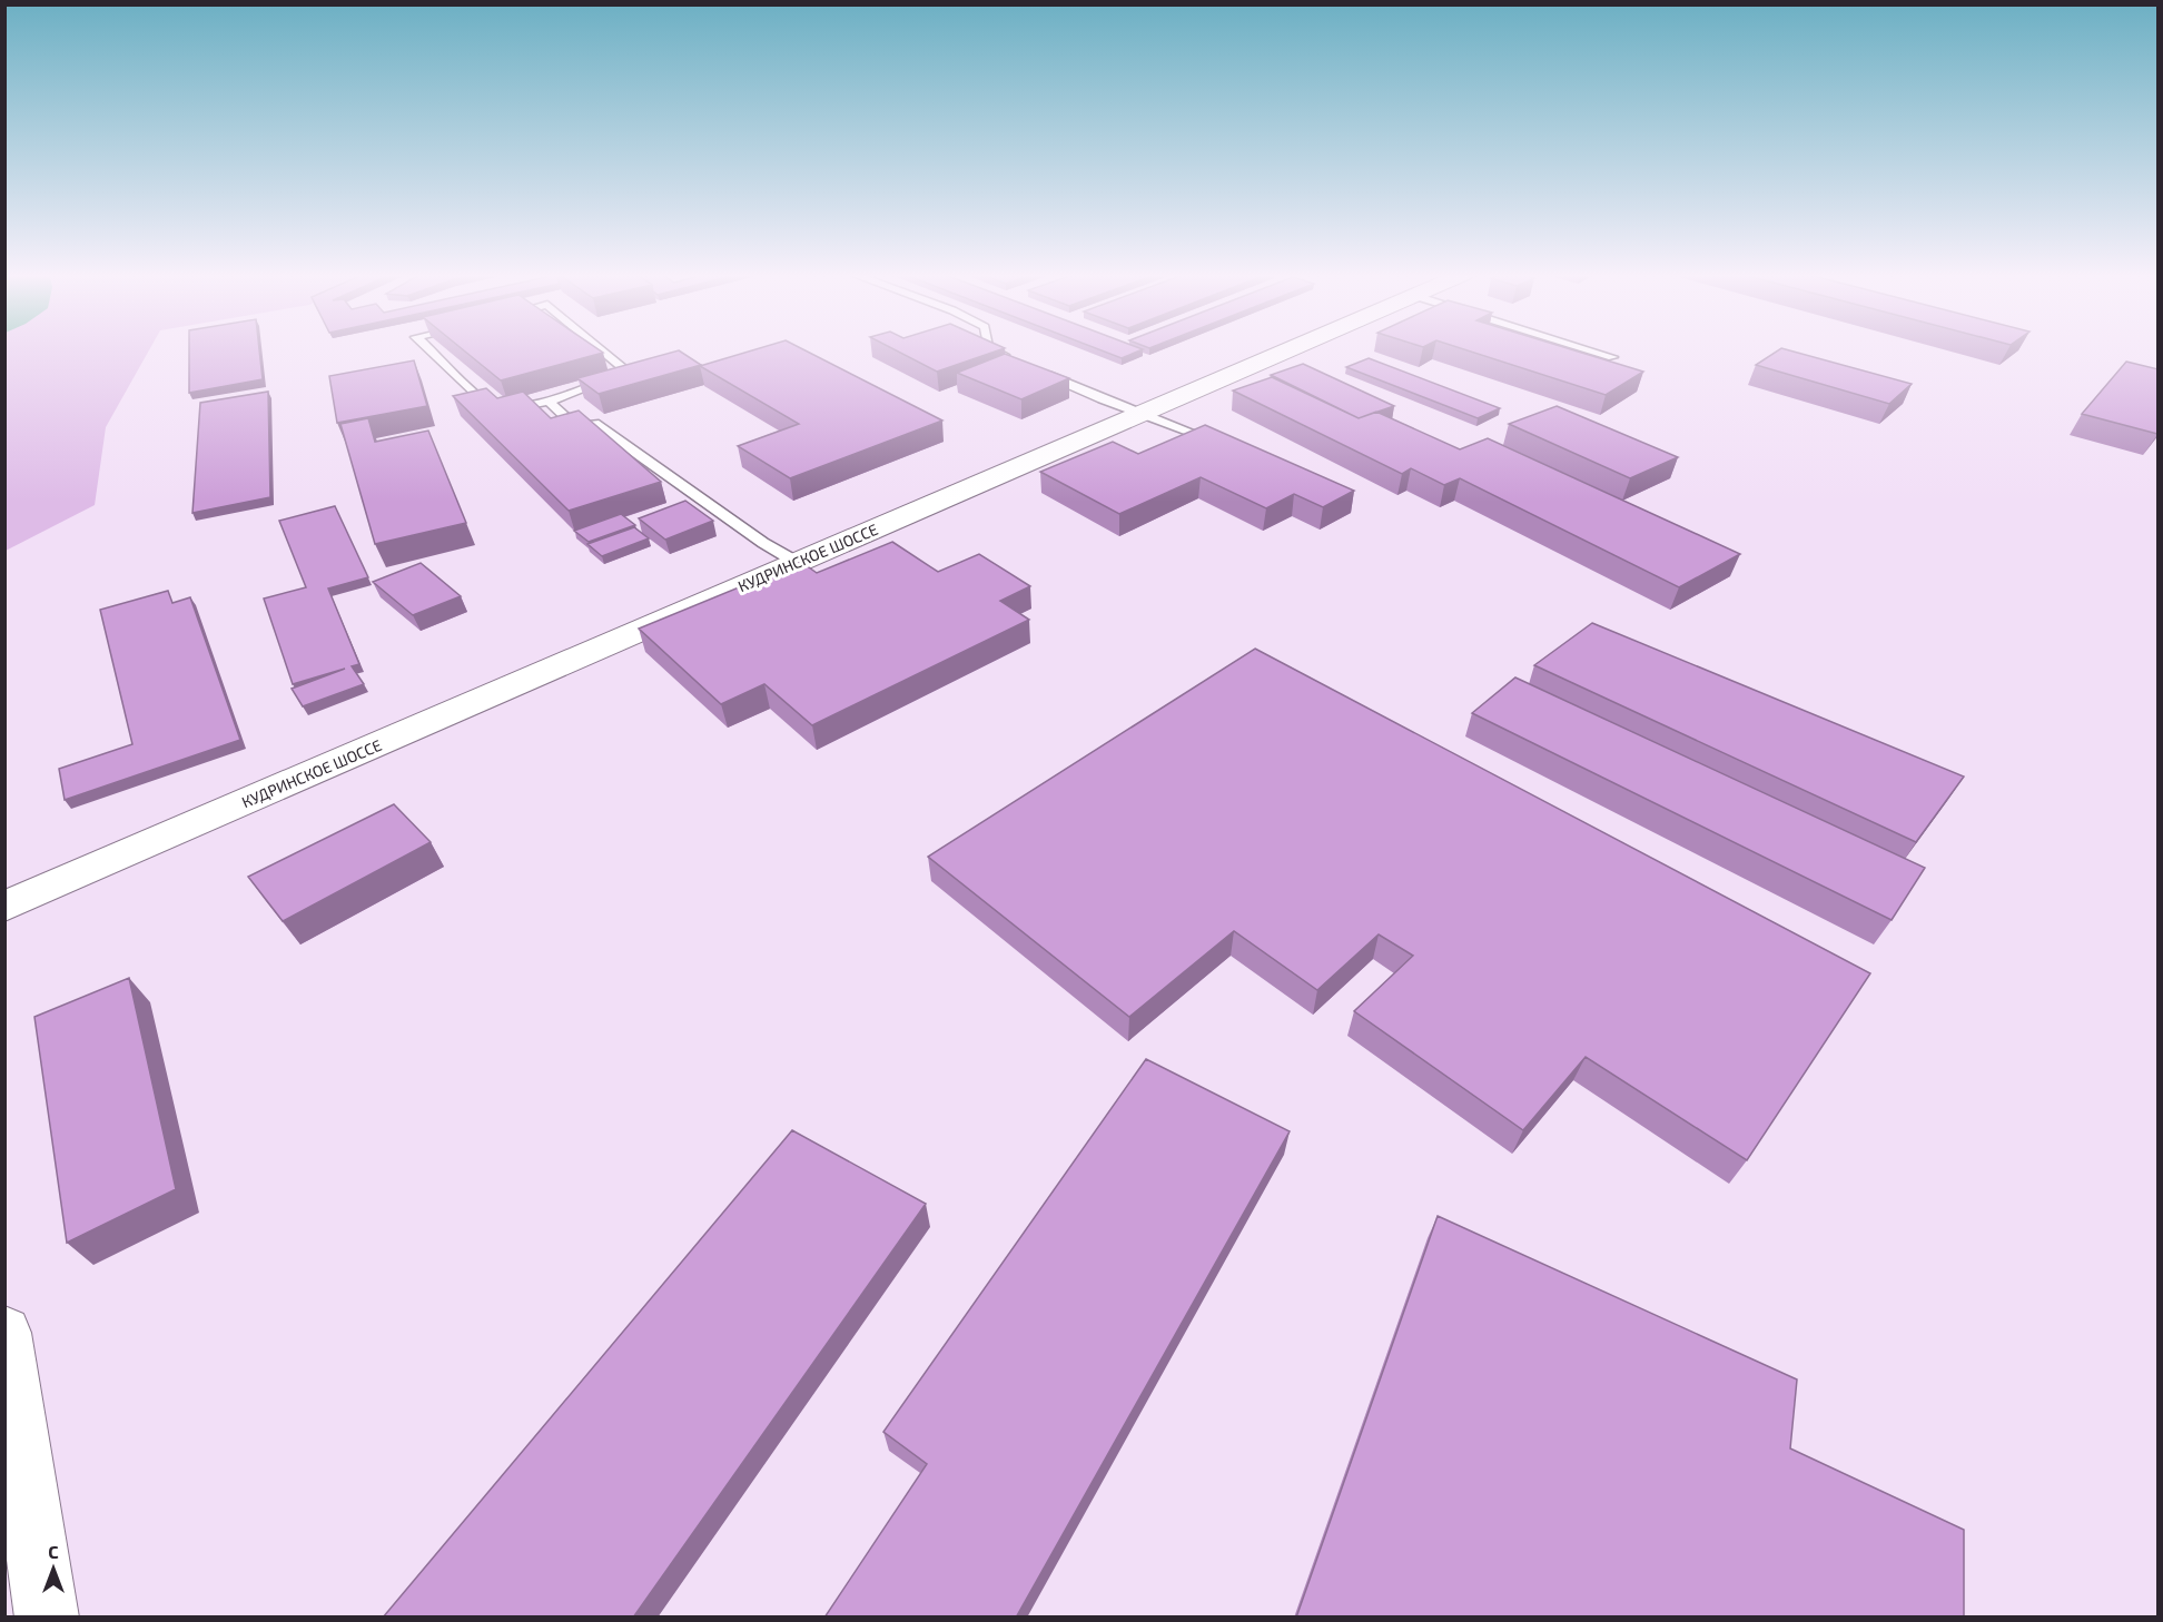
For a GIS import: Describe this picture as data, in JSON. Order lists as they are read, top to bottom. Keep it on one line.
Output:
{"streets":{"street":["КУДРИНСКОЕ ШОССЕ"]},"north":"top"}
